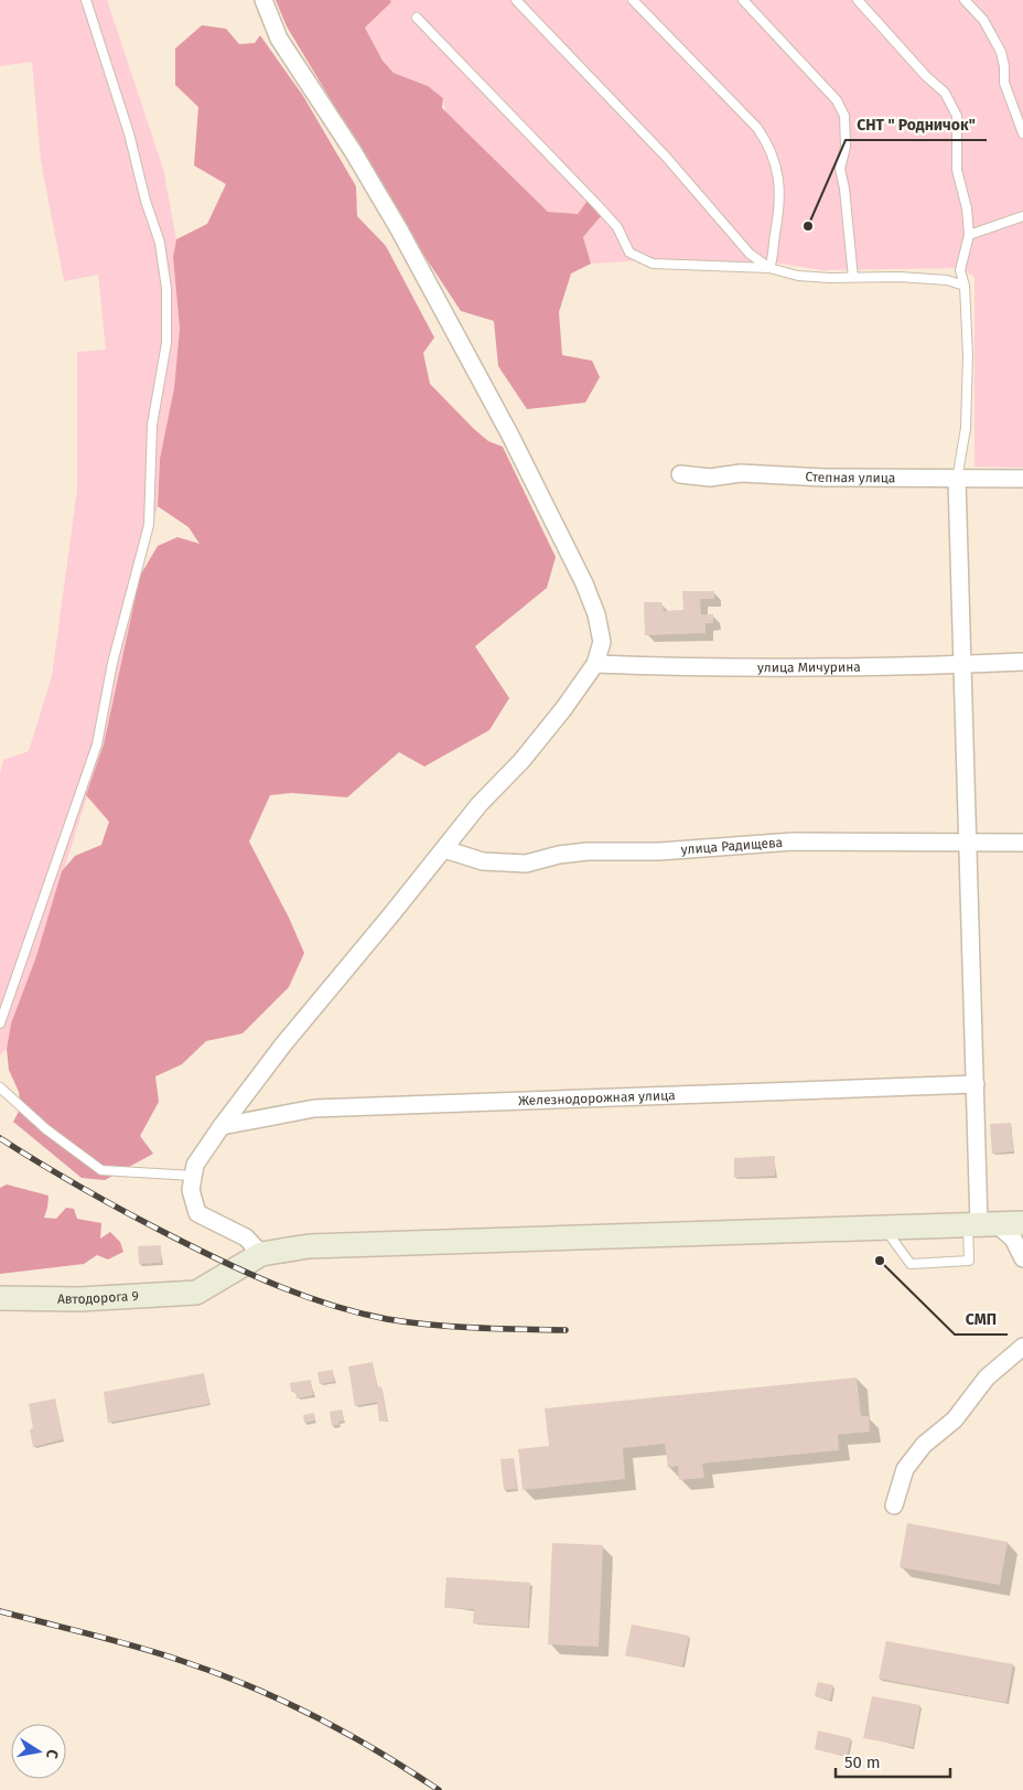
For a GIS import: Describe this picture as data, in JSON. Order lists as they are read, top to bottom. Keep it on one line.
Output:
{"streets":{"street":["Степная улица","улица Мичурина","улица Радищева","Железнодорожная улица","Автодорога 9"]},"places":["СНТ \" Родничок\"","СМП"],"scale_bar":"50 m","north":"right"}
